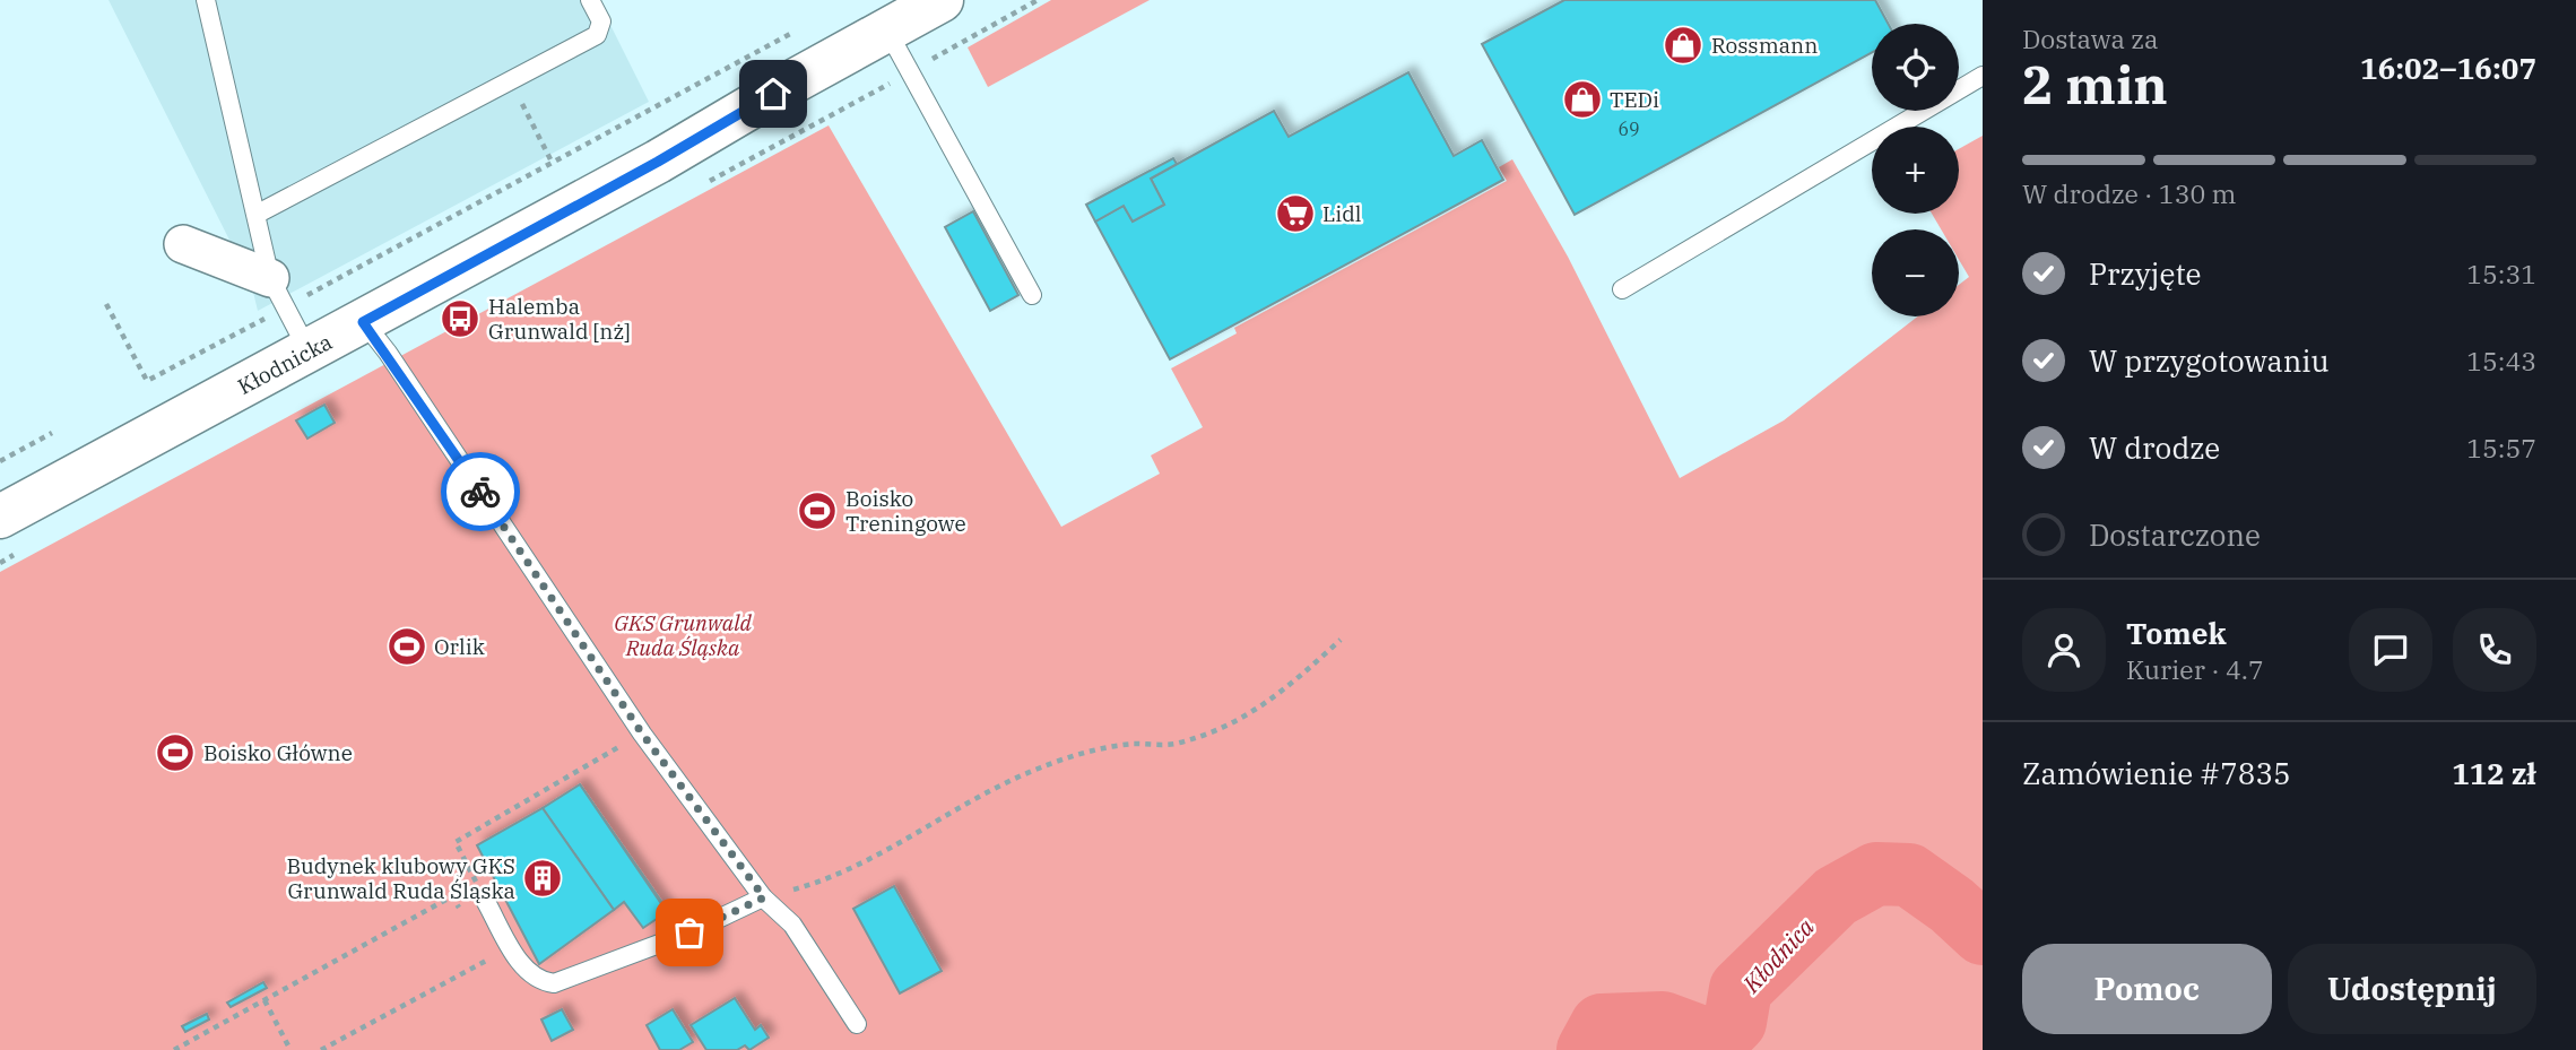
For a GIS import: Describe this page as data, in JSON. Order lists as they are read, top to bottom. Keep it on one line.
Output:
{"streets":{"street":["Kłodnicka"]},"water":["Kłodnica"],"parks":["GKS Grunwald Ruda Śląska"],"places":{"shop":["Rossmann","TEDi"],"supermarket":["Lidl"],"bus stop":["Halemba Grunwald [nż]"],"sports":["Boisko Treningowe","Orlik","Boisko Główne"],"building":["Budynek klubowy GKS Grunwald Ruda Śląska"]},"house_numbers":["69"],"page":{"heading":["2 min","Dostawa za","16:02–16:07"],"panel":["Tomek","Kurier · 4.7","Zamówienie #7835","112 zł"],"map_buttons":["+","−"],"bar":"W drodze · 130 m","list":[["Przyjęte","15:31"],["W przygotowaniu","15:43"],["W drodze","15:57"],"Dostarczone"],"buttons":["Pomoc","Udostępnij"]}}
